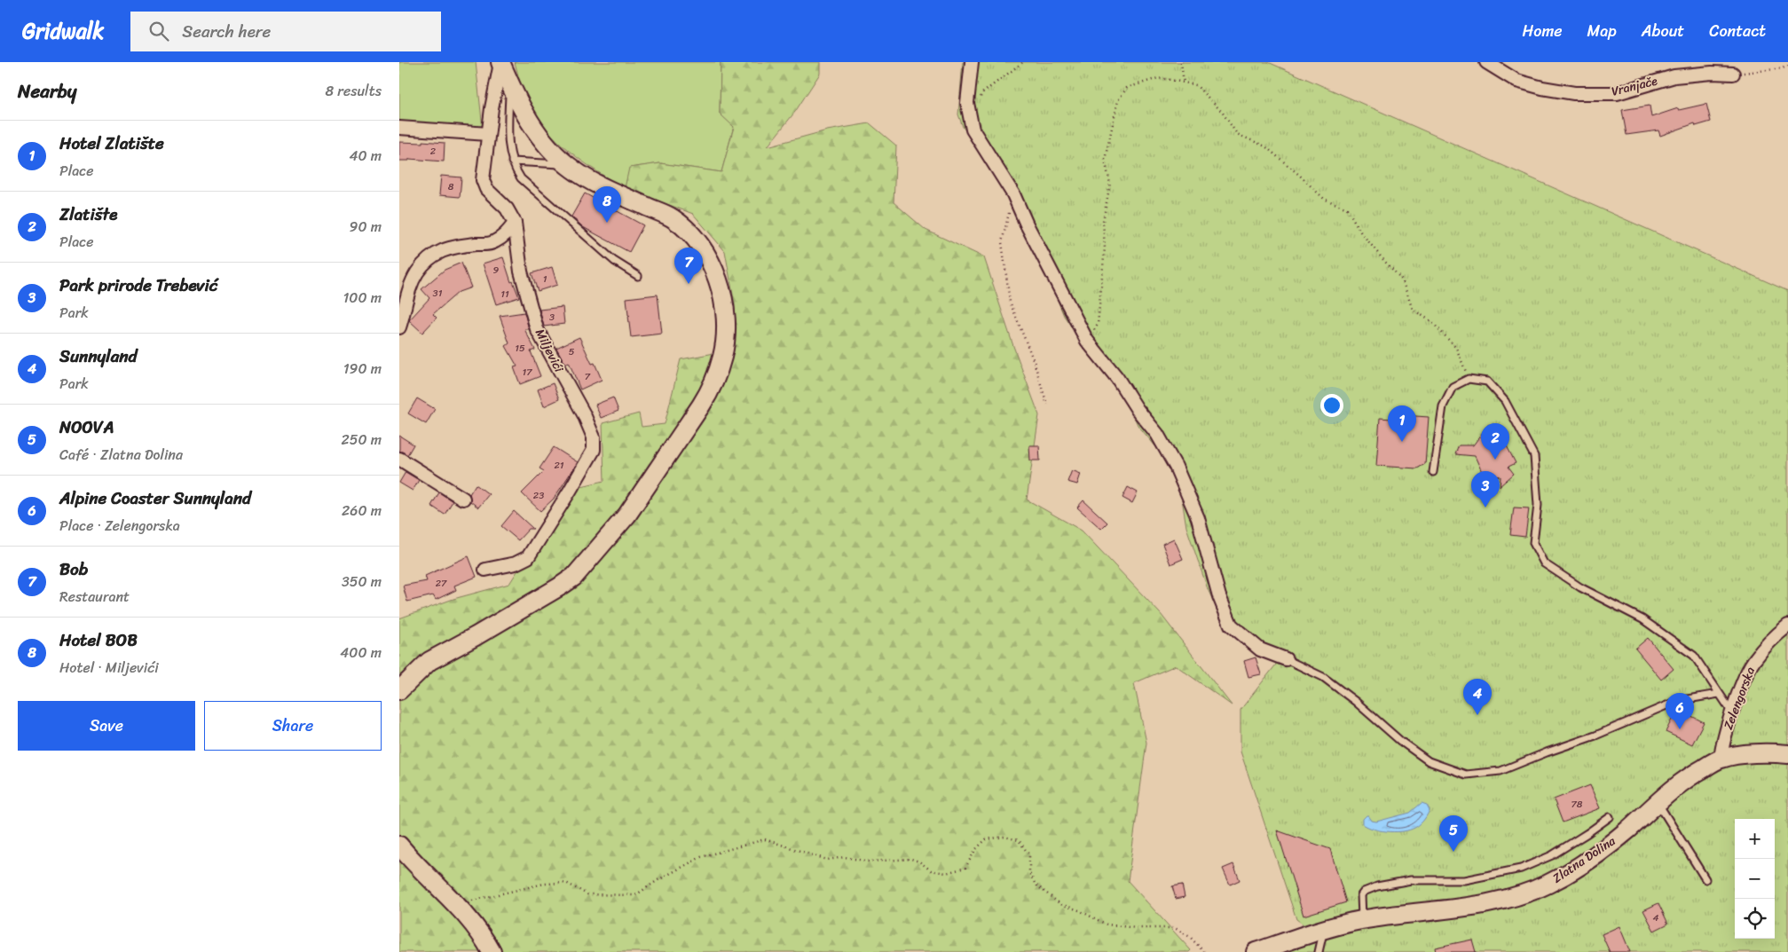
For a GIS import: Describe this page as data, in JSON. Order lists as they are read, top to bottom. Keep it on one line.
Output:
{"streets":{"main road":["Zlatna Dolina"],"street":["Vranjače","Miljevići","Zelengorska"]},"crossings":[["Zelengorska","Zlatna Dolina"]],"house_numbers":["2","8","9","1","31","11","3","15","5","17","7","21","23","27","78","4"],"page":{"header":"Gridwalk","search":"Search here","nav":["Home","Map","About","Contact"],"heading":["Nearby","8 results"],"list":[{"mark":"1","name":"Hotel Zlatište","note":"Place","value":"40 m"},{"mark":"2","name":"Zlatište","note":"Place","value":"90 m"},{"mark":"3","name":"Park prirode Trebević","note":"Park","value":"100 m"},{"mark":"4","name":"Sunnyland","note":"Park","value":"190 m"},{"mark":"5","name":"NOOVA","note":"Café · Zlatna Dolina","value":"250 m"},{"mark":"6","name":"Alpine Coaster Sunnyland","note":"Place · Zelengorska","value":"260 m"},{"mark":"7","name":"Bob","note":"Restaurant","value":"350 m"},{"mark":"8","name":"Hotel BOB","note":"Hotel · Miljevići","value":"400 m"}],"pins":["8","7","1","2","3","4","6","5"],"buttons":["Save","Share"],"map_buttons":["+","−"]}}
